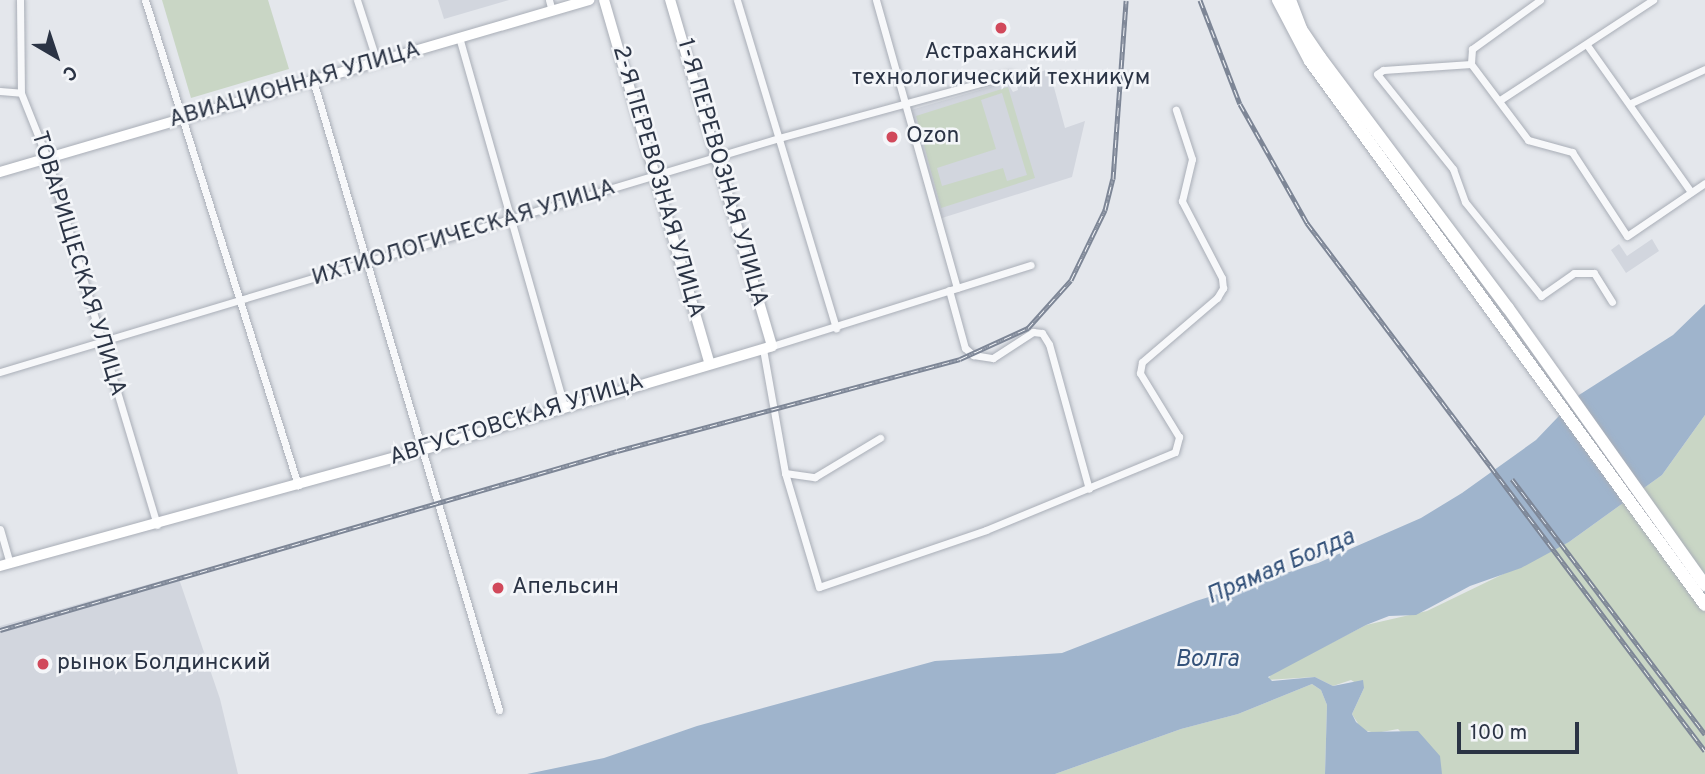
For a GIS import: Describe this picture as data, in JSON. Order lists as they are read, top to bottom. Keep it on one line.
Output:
{"streets":{"street":["АВИАЦИОННАЯ УЛИЦА","1-Я ПЕРЕВОЗНАЯ УЛИЦА","2-Я ПЕРЕВОЗНАЯ УЛИЦА","ИХТИОЛОГИЧЕСКАЯ УЛИЦА","ТОВАРИЩЕСКАЯ УЛИЦА","АВГУСТОВСКАЯ УЛИЦА"]},"crossings":[["АВИАЦИОННАЯ УЛИЦА","ТОВАРИЩЕСКАЯ УЛИЦА"],["1-Я ПЕРЕВОЗНАЯ УЛИЦА","ИХТИОЛОГИЧЕСКАЯ УЛИЦА"],["1-Я ПЕРЕВОЗНАЯ УЛИЦА","АВГУСТОВСКАЯ УЛИЦА"],["2-Я ПЕРЕВОЗНАЯ УЛИЦА","ИХТИОЛОГИЧЕСКАЯ УЛИЦА"],["2-Я ПЕРЕВОЗНАЯ УЛИЦА","АВГУСТОВСКАЯ УЛИЦА"],["ИХТИОЛОГИЧЕСКАЯ УЛИЦА","ТОВАРИЩЕСКАЯ УЛИЦА"],["ТОВАРИЩЕСКАЯ УЛИЦА","АВГУСТОВСКАЯ УЛИЦА"]],"water":["Прямая Болда","Волга"],"places":["Астраханский технологический техникум","Ozon","Апельсин","рынок Болдинский"],"scale_bar":"100 m","north":"bottom right"}
